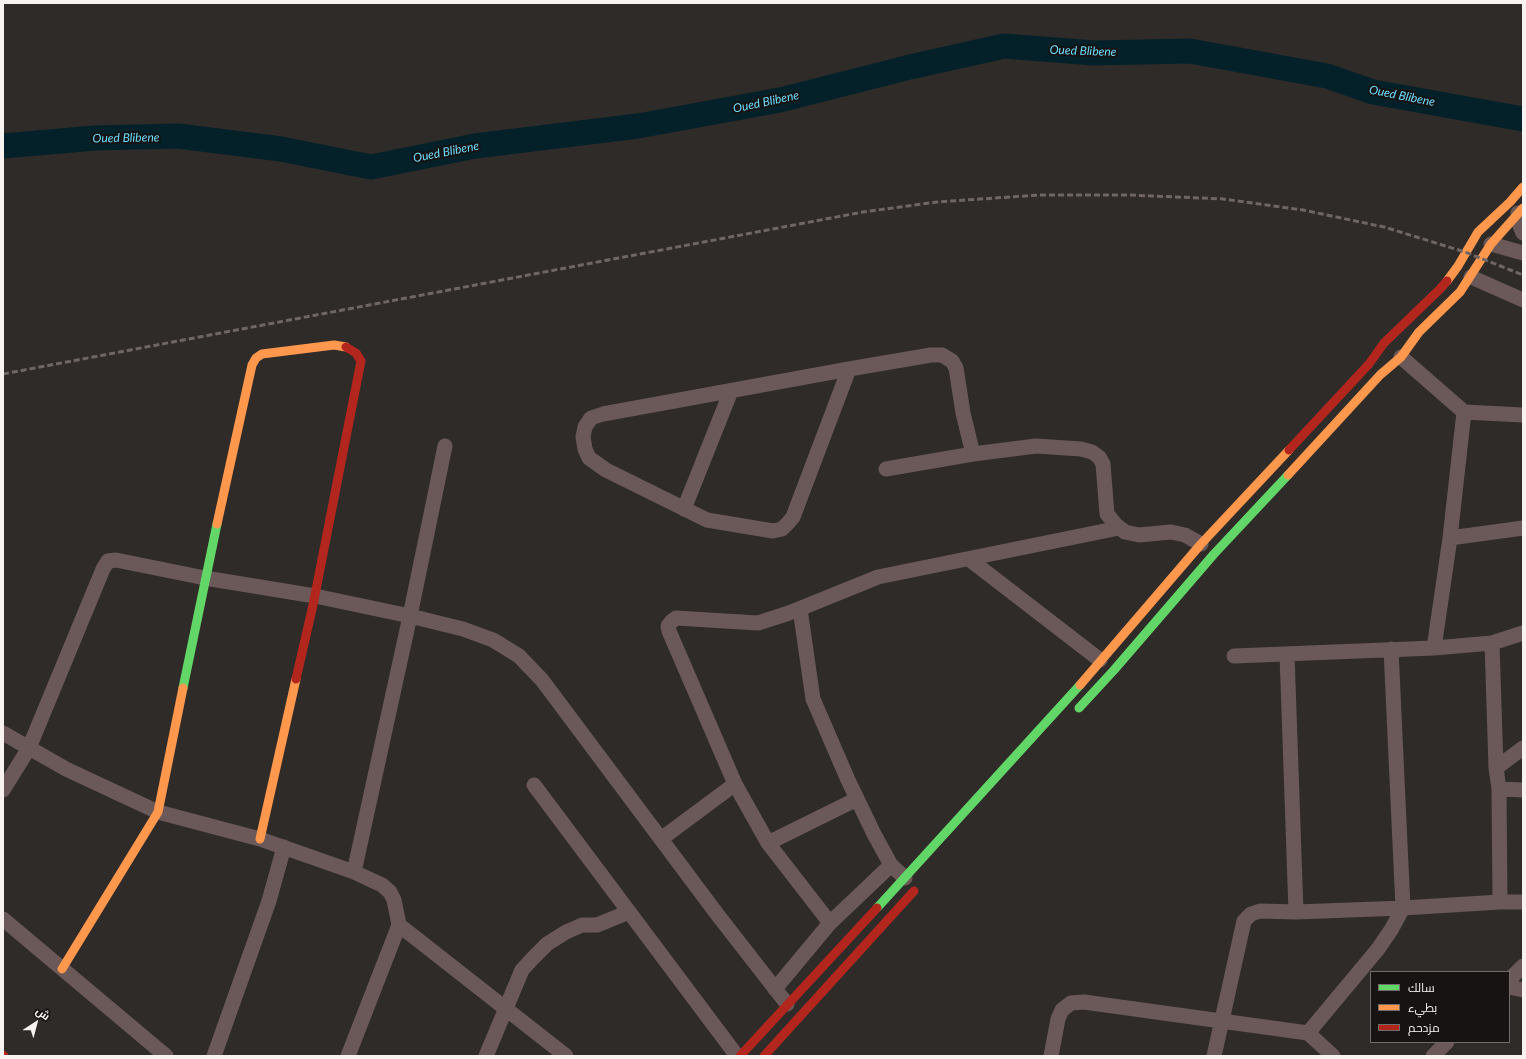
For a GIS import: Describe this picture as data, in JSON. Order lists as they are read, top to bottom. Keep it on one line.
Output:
{"water":["Oued Blibene"],"legend":["سالك","بطيء","مزدحم"],"north":"top right"}
